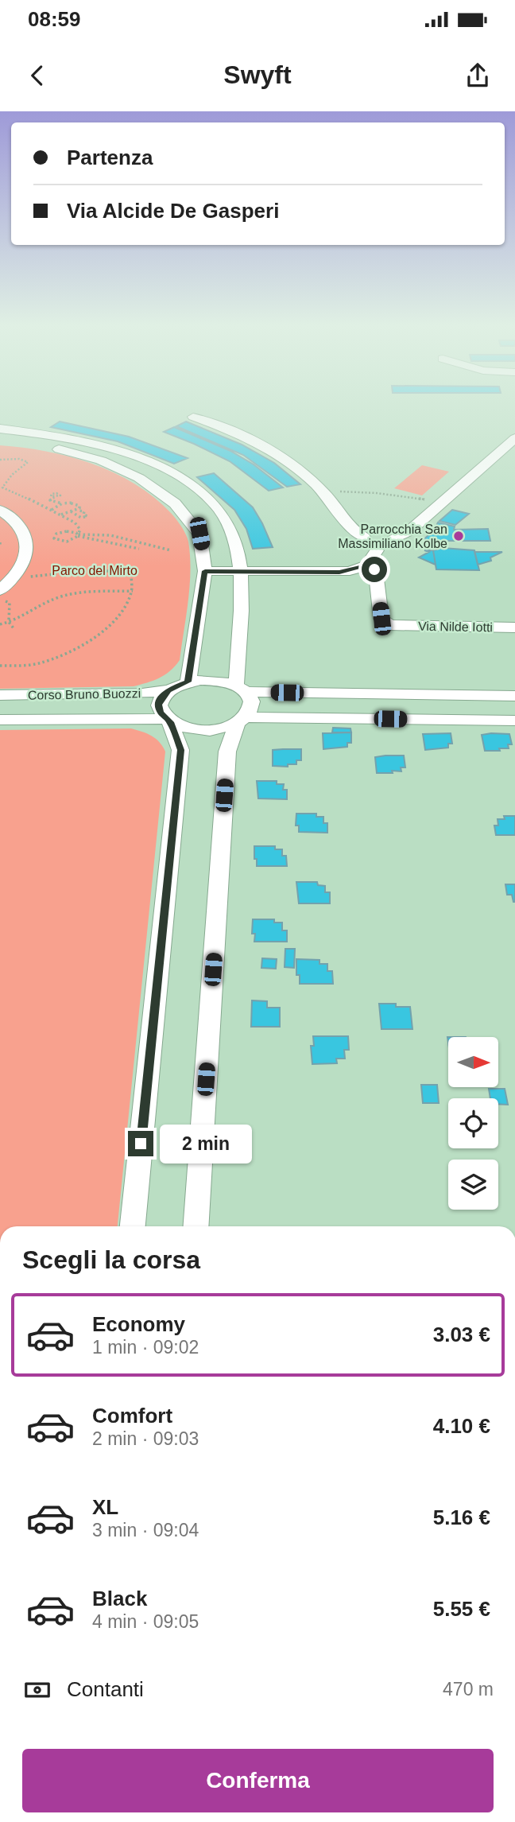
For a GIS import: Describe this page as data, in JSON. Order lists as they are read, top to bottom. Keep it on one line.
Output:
{"streets":{"street":["Via Nilde Iotti","Corso Bruno Buozzi"]},"parks":["Parco del Mirto"],"places":["Parrocchia San Massimiliano Kolbe"],"north":"right","page":{"status":"08:59","header":"Swyft","banner":["Partenza","Via Alcide De Gasperi"],"bubble":"2 min","heading":"Scegli la corsa","list":[{"name":"Economy","note":"1 min · 09:02","value":"3.03 €"},{"name":"Comfort","note":"2 min · 09:03","value":"4.10 €"},{"name":"XL","note":"3 min · 09:04","value":"5.16 €"},{"name":"Black","note":"4 min · 09:05","value":"5.55 €"}],"pay":["Contanti","470 m"],"buttons":"Conferma"}}
